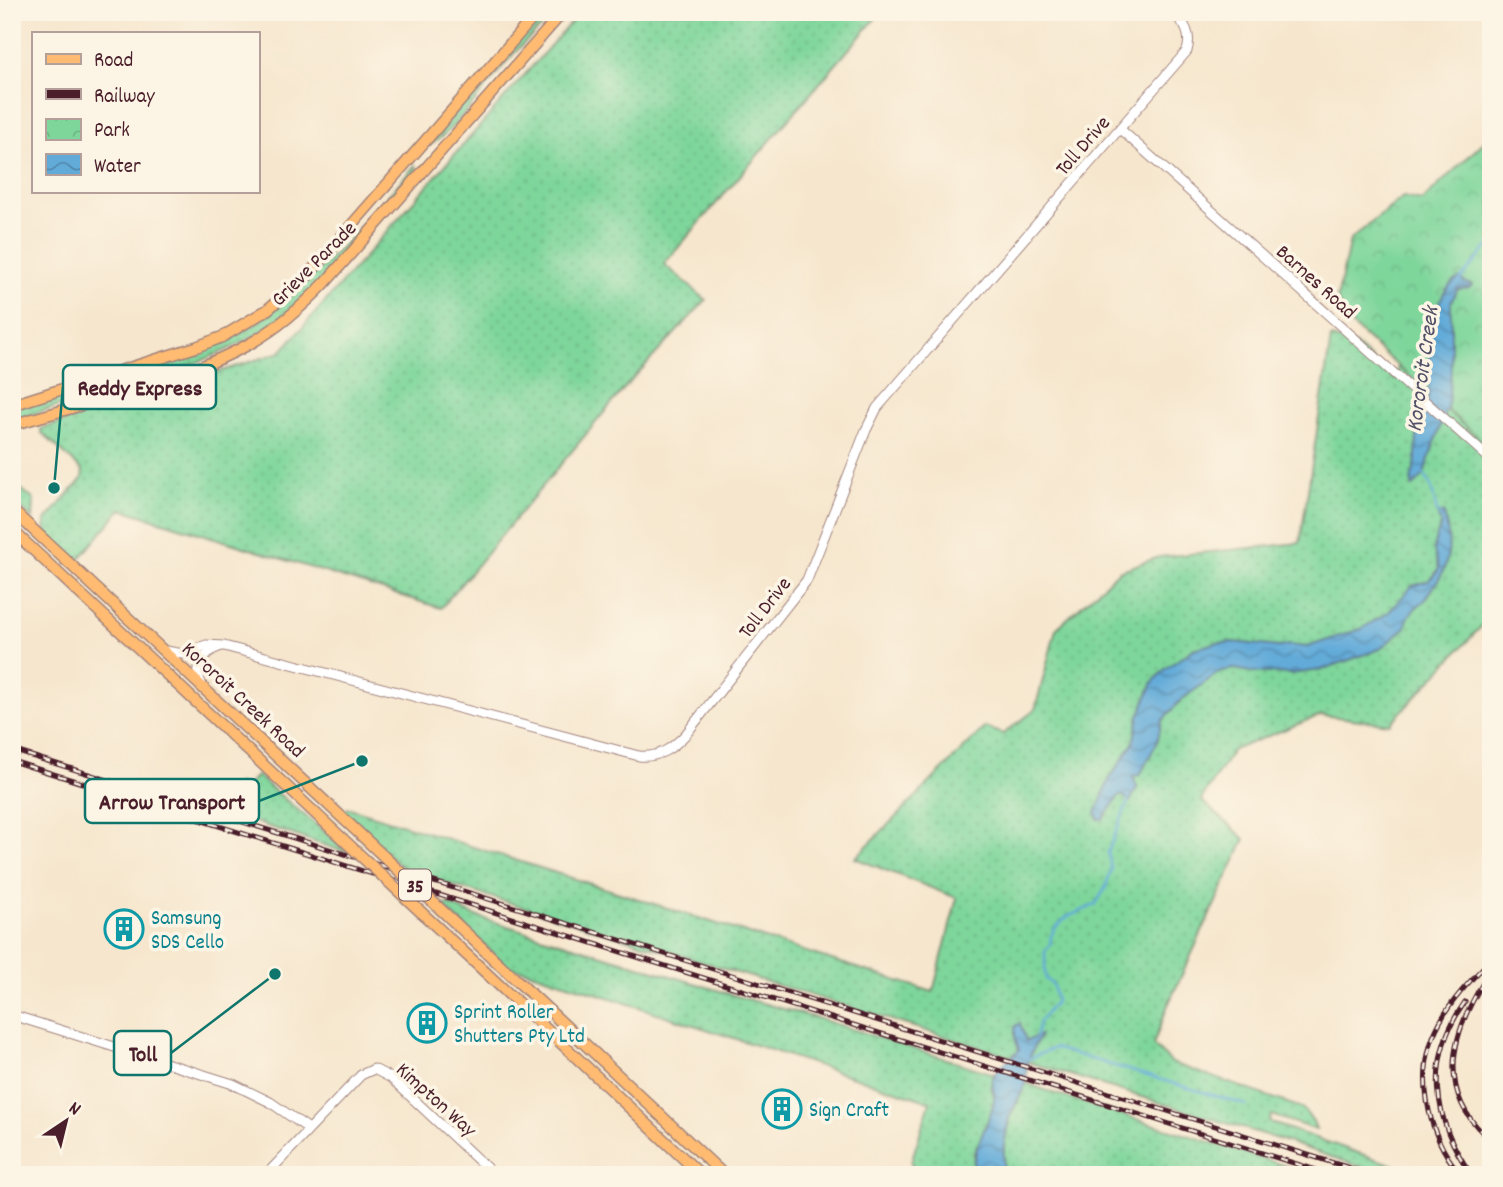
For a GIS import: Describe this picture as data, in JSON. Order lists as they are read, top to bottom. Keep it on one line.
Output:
{"streets":{"main road":["Grieve Parade","Kororoit Creek Road","35"],"street":["Toll Drive","Barnes Road","Kimpton Way"]},"crossings":[["Toll Drive","Barnes Road"],["Toll Drive","Kororoit Creek Road"]],"water":["Kororoit Creek"],"places":{"other":["Reddy Express","Arrow Transport","Toll"],"building":["Samsung SDS Cello","Sprint Roller Shutters Pty Ltd","Sign Craft"]},"legend":["Road","Railway","Park","Water"],"north":"top right"}
